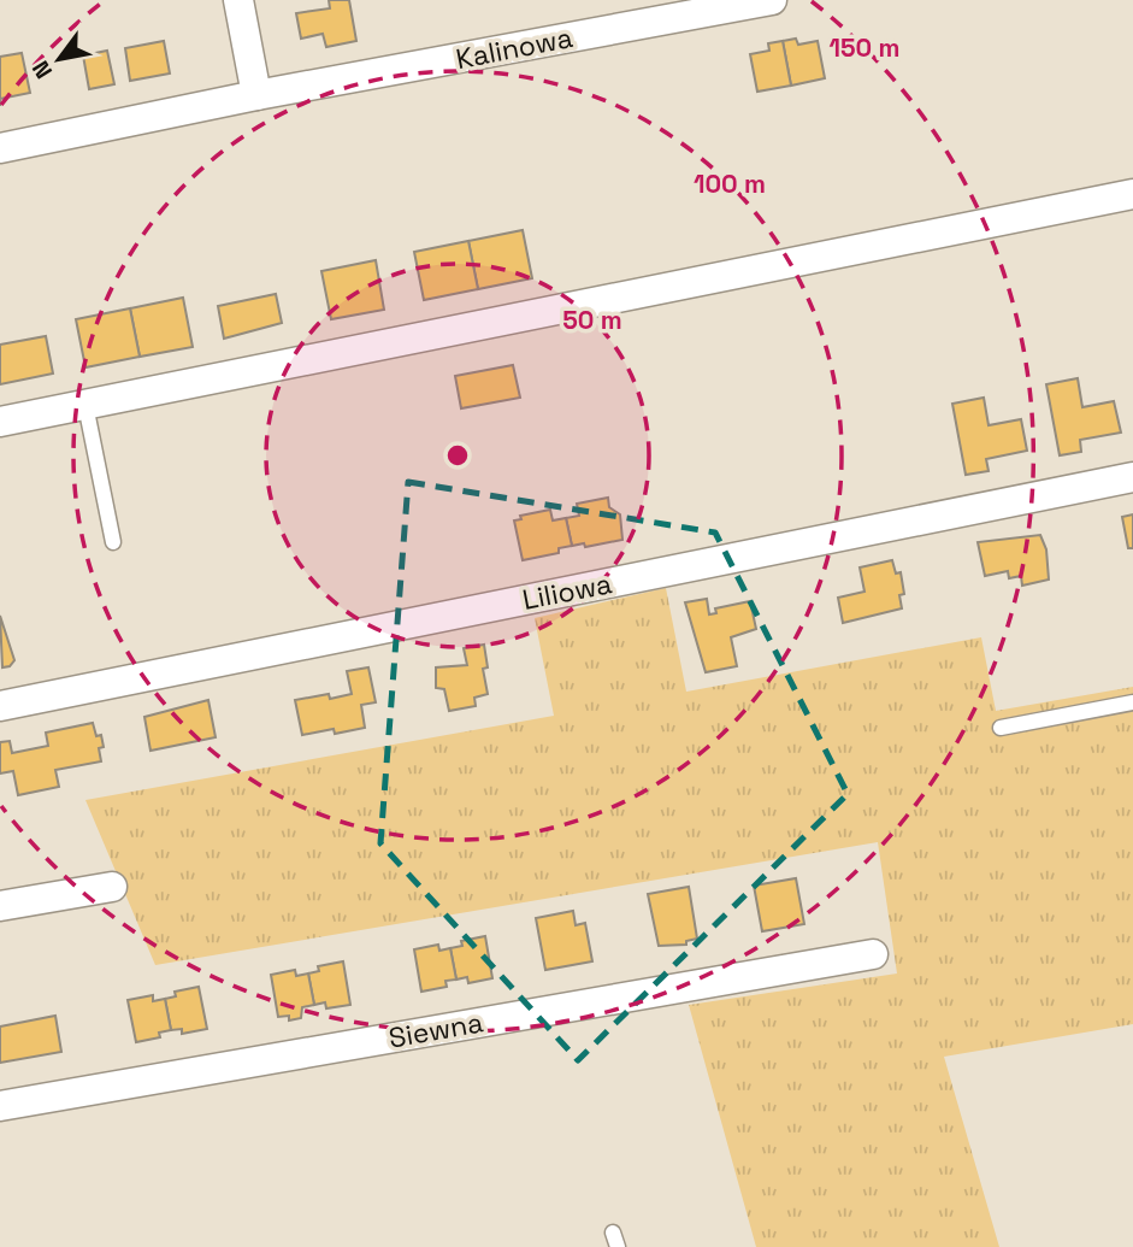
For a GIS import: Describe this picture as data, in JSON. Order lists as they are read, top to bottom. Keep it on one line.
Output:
{"streets":{"street":["Kalinowa","Liliowa","Siewna"]},"north":"bottom left","rings":["150 m","100 m","50 m"]}
